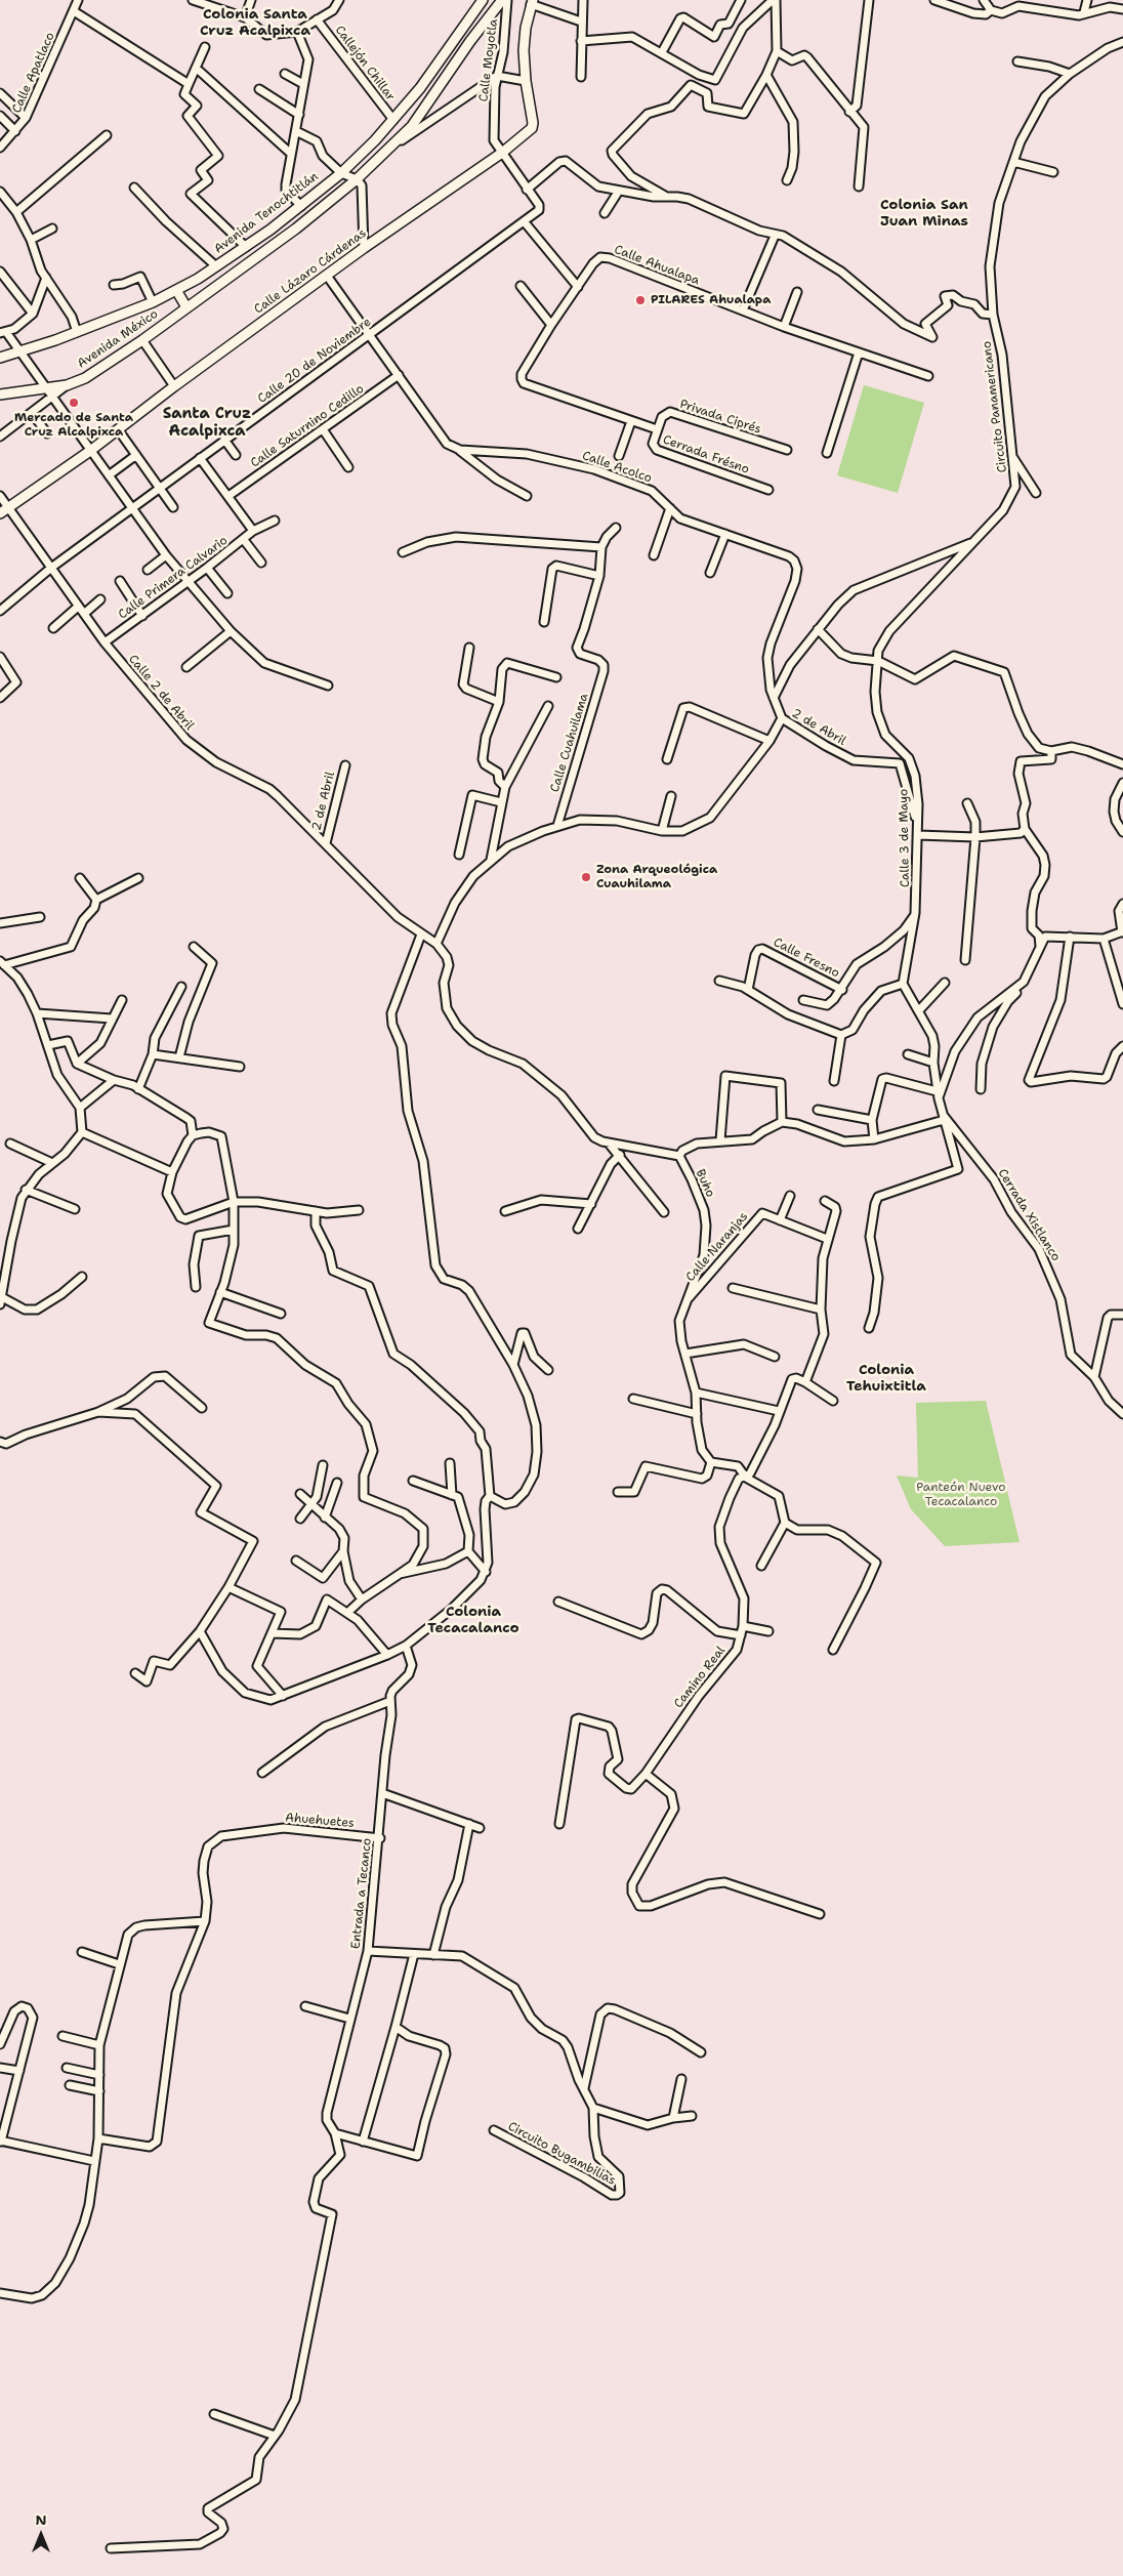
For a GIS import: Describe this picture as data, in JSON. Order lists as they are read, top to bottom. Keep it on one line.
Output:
{"streets":{"main road":["Avenida Tenochtitlán","Calle Lázaro Cárdenas","Avenida México"],"street":["Calle Moyotla","Callejón Chillar","Calle Apatlaco","Calle Ahualapa","Calle 20 de Noviembre","Circuito Panamericano","Privada Ciprés","Calle Saturnino Cedillo","Cerrada Frésno","Calle Acolco","Calle Primera Calvario","Calle 2 de Abril","2 de Abril","Calle Cuahuilama","Calle 3 de Mayo","Calle Fresno","Buho","Cerrada Xistlanco","Calle Naranjas","Camino Real","Ahuehuetes","Entrada a Tecanco","Circuito Bugambilias"]},"crossings":[["Calle Moyotla","Calle Lázaro Cárdenas"],["Calle Moyotla","Calle 20 de Noviembre"],["Callejón Chillar","Avenida Tenochtitlán"],["Calle Lázaro Cárdenas","Calle 20 de Noviembre"],["Calle Lázaro Cárdenas","Calle 2 de Abril"],["Calle 20 de Noviembre","Calle 2 de Abril"],["Circuito Panamericano","Calle Acolco"],["Circuito Panamericano","Calle 3 de Mayo"],["Privada Ciprés","Cerrada Frésno"],["Calle Primera Calvario","Calle 2 de Abril"],["Calle 2 de Abril","2 de Abril"],["2 de Abril","Calle 3 de Mayo"],["Calle 3 de Mayo","Calle Fresno"],["Buho","Calle Naranjas"],["Ahuehuetes","Entrada a Tecanco"],["Entrada a Tecanco","Circuito Bugambilias"]],"districts":["Colonia Santa Cruz Acalpixca","Colonia San Juan Minas","Santa Cruz Acalpixca","Colonia Tehuixtitla","Colonia Tecacalanco"],"parks":["Panteón Nuevo Tecacalanco"],"places":["PILARES Ahualapa","Mercado de Santa Cruz Alcalpixca","Zona Arqueológica Cuauhilama"],"north":"top"}
